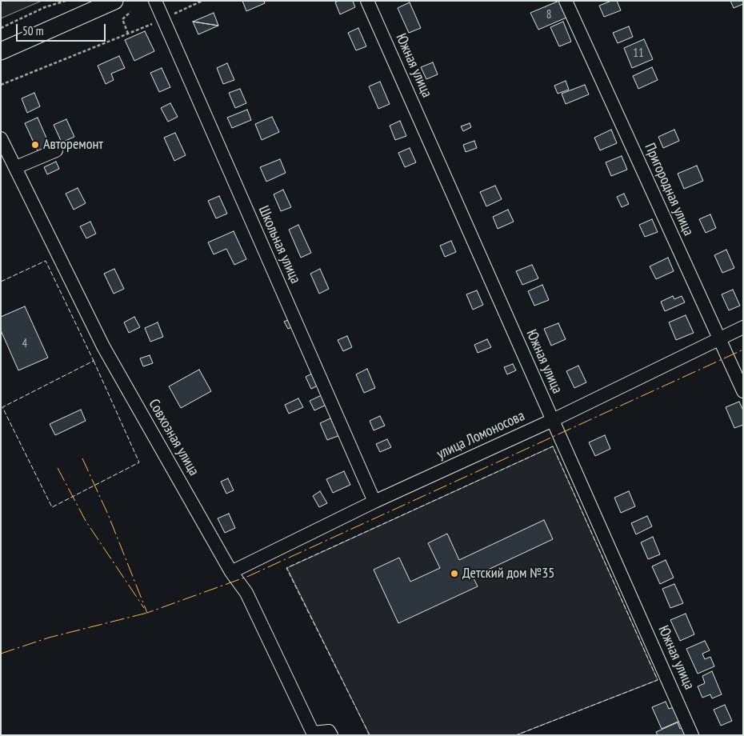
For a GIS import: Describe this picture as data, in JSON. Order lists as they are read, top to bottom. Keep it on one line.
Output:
{"streets":{"street":["Южная улица","Пригородная улица","Школьная улица","улица Ломоносова","Совхозная улица"]},"crossings":[["Южная улица","улица Ломоносова"],["Пригородная улица","улица Ломоносова"],["Школьная улица","улица Ломоносова"],["улица Ломоносова","Совхозная улица"]],"places":["Авторемонт","Детский дом №35"],"house_numbers":["8","11","4"],"scale_bar":"50 m"}
